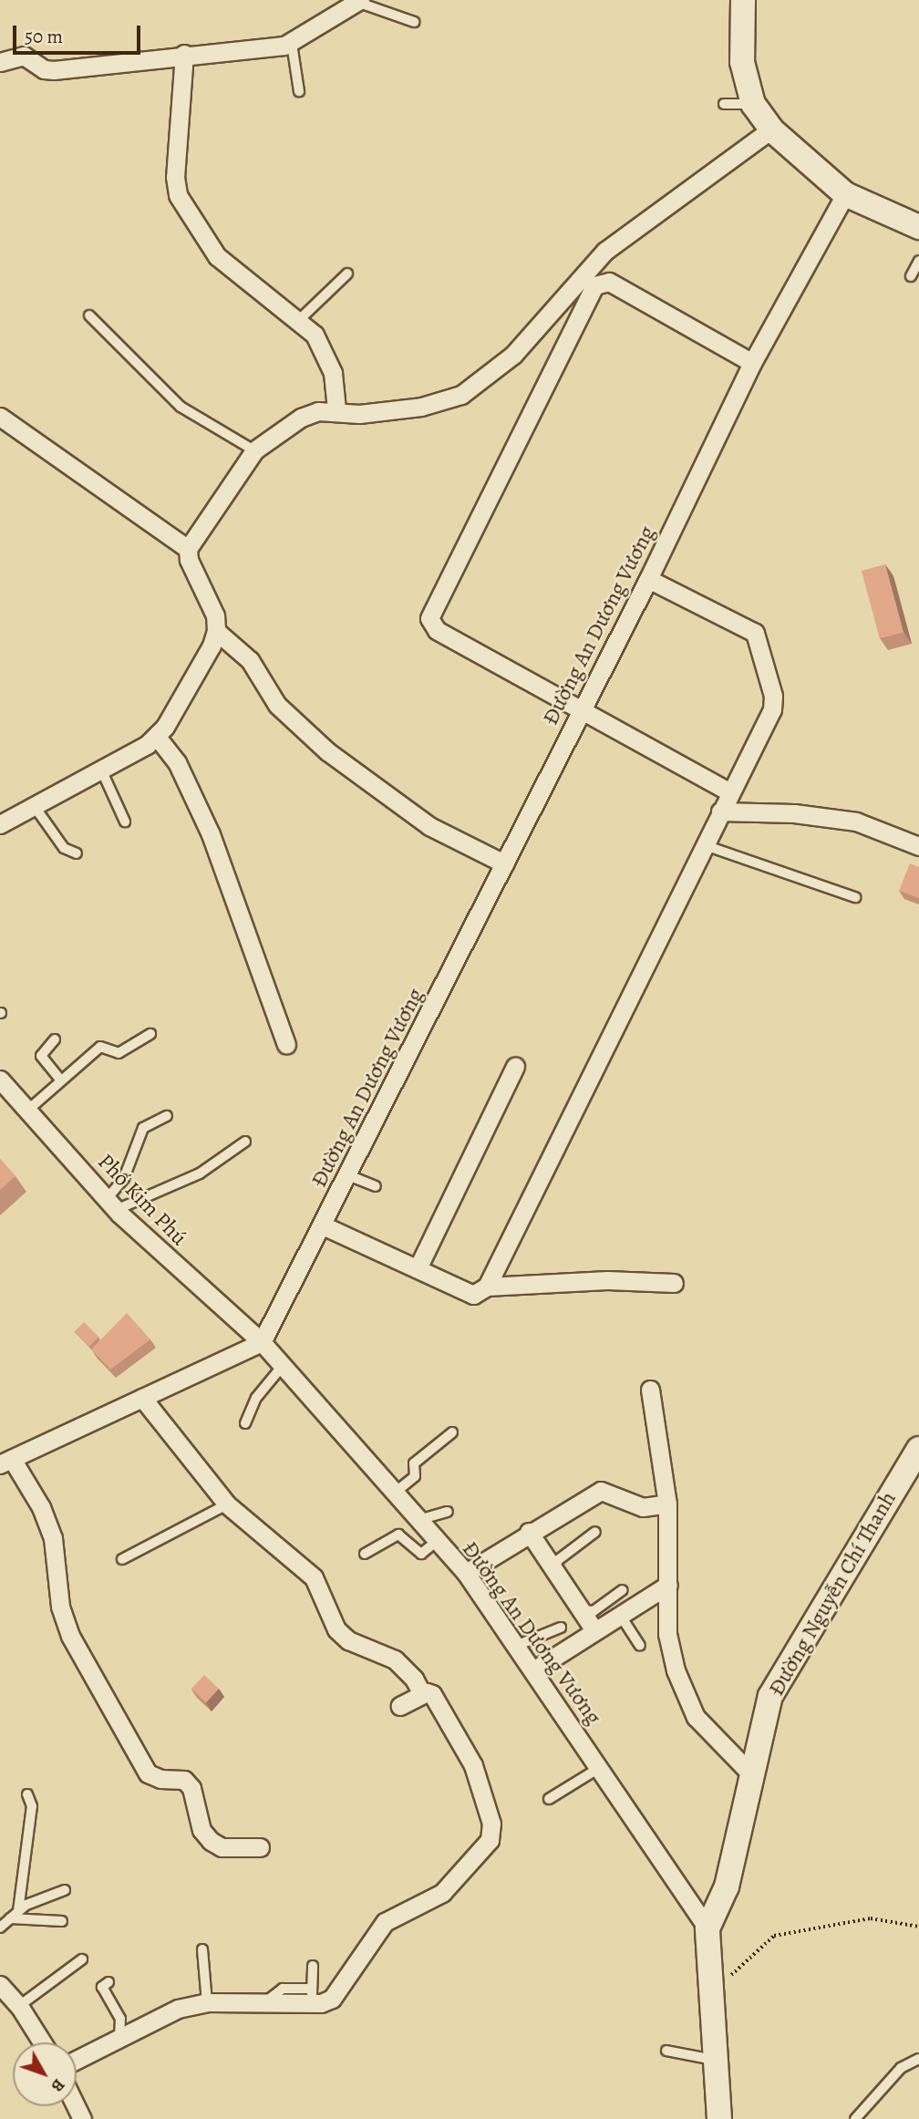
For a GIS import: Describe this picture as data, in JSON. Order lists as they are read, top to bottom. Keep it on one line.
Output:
{"streets":{"street":["Đường An Dương Vương","Phố Kim Phú","Đường Nguyễn Chí Thanh"]},"crossings":[["Đường An Dương Vương","Phố Kim Phú"],["Đường An Dương Vương","Đường Nguyễn Chí Thanh"]],"scale_bar":"50 m","north":"bottom right"}
